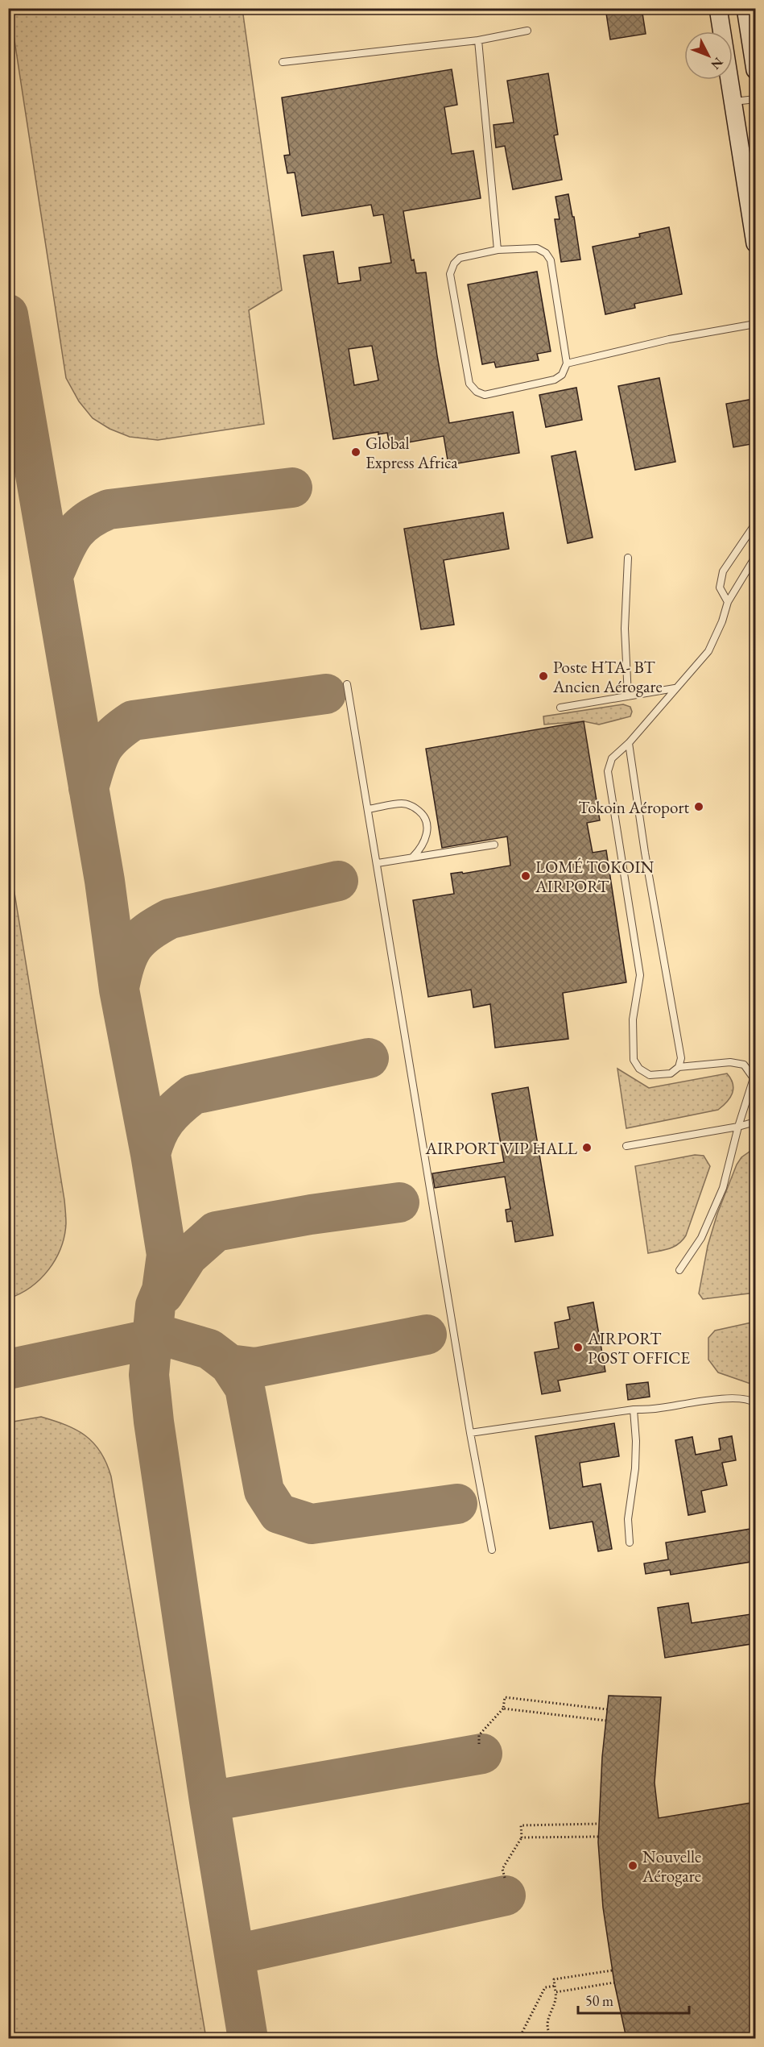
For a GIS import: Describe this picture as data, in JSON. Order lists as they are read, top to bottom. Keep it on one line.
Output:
{"places":["Global Express Africa","Poste HTA- BT Ancien Aérogare","Tokoin Aéroport","LOMÉ TOKOIN AIRPORT","AIRPORT VIP HALL","AIRPORT POST OFFICE","Nouvelle Aérogare"],"scale_bar":"50 m","north":"bottom right"}
